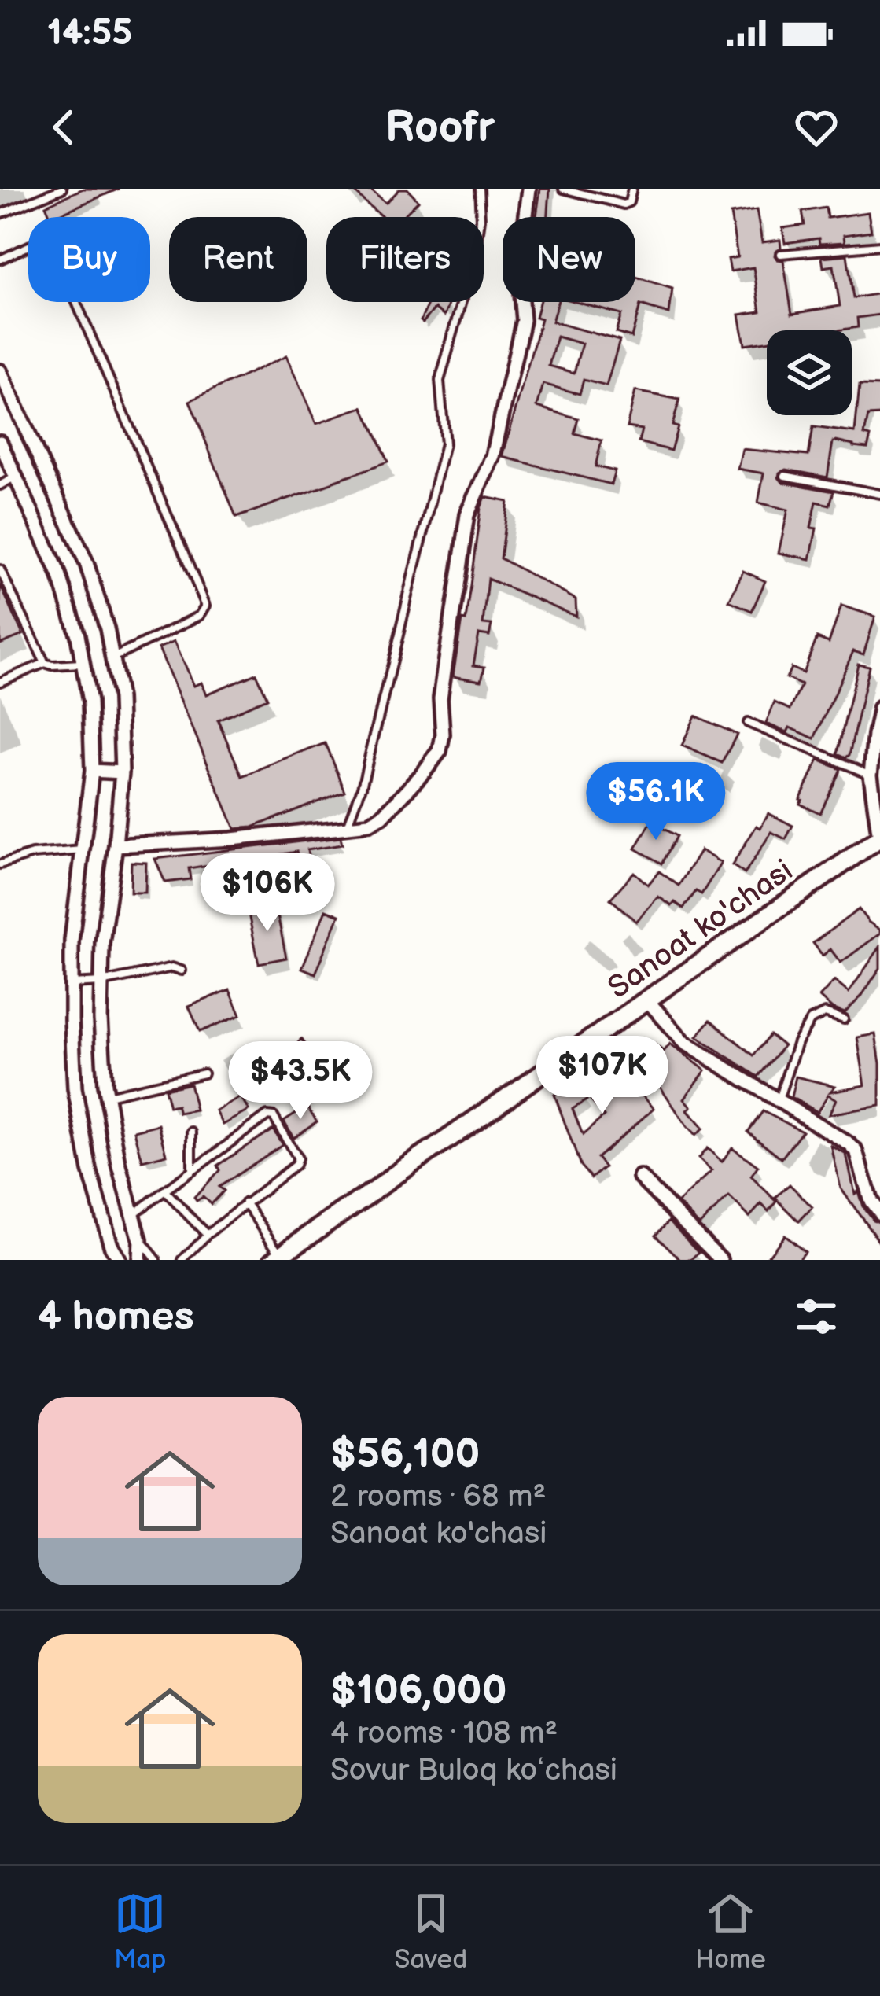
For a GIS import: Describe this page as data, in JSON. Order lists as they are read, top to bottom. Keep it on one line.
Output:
{"streets":{"main road":["Sanoat ko'chasi"]},"page":{"status":"14:55","header":"Roofr","chip":["Buy","Rent","Filters","New"],"price":["$56.1K","$106K","$107K","$43.5K"],"heading":"4 homes","list":[{"name":"$56,100","note":"2 rooms · 68 m² · Sanoat ko'chasi"},{"name":"$106,000","note":"4 rooms · 108 m² · Sovur Buloq koʻchasi"}],"tabs":["Map","Saved","Home"]}}
